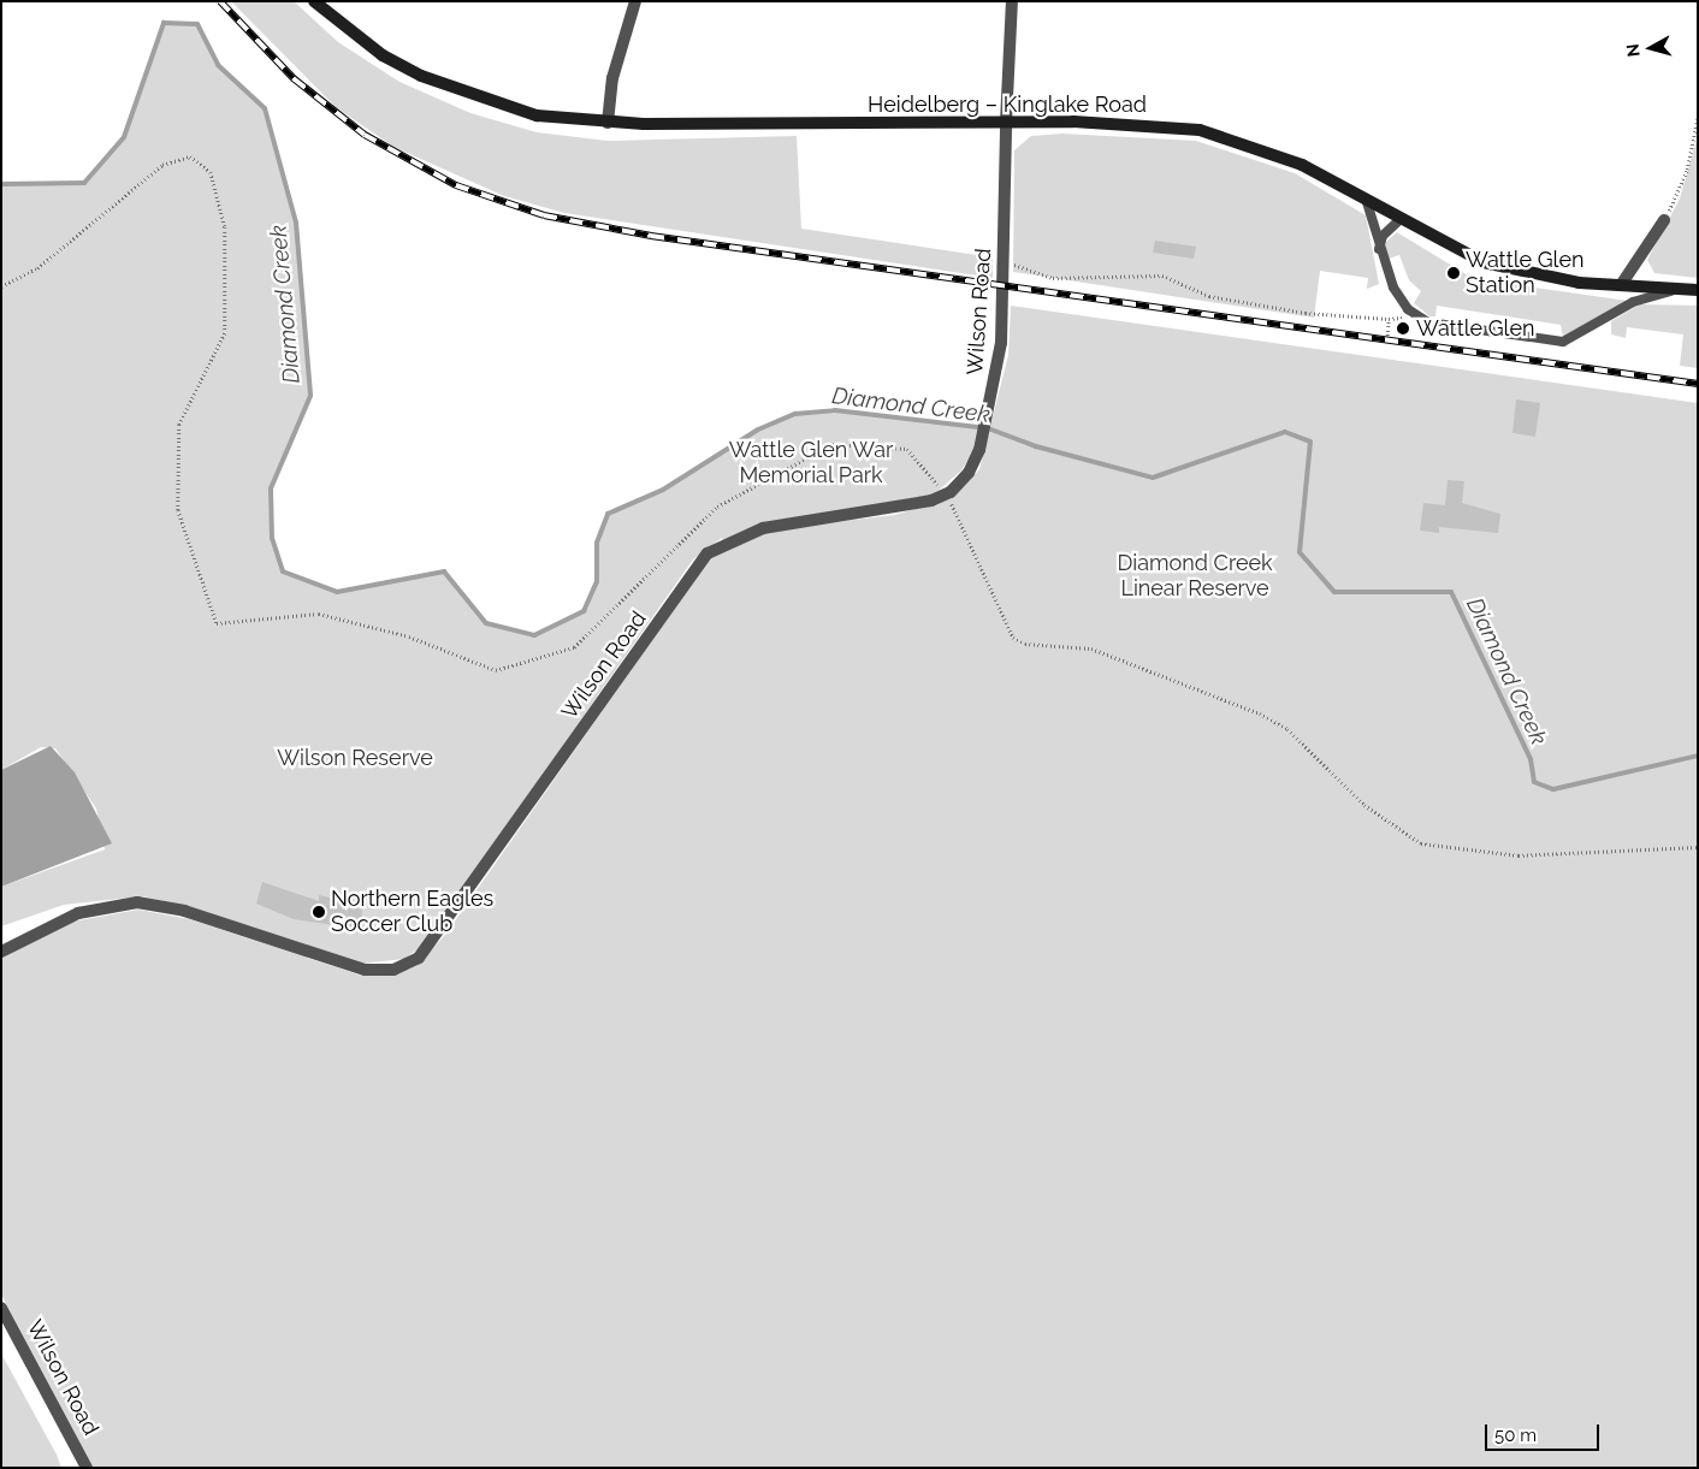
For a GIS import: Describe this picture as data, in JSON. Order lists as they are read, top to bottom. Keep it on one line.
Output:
{"streets":{"main road":["Heidelberg – Kinglake Road"],"street":["Wilson Road"]},"crossings":[["Heidelberg – Kinglake Road","Wilson Road"]],"water":["Diamond Creek"],"parks":["Wattle Glen War Memorial Park","Diamond Creek Linear Reserve","Wilson Reserve"],"places":["Wattle Glen Station","Wattle Glen","Northern Eagles Soccer Club"],"scale_bar":"50 m","north":"left"}
